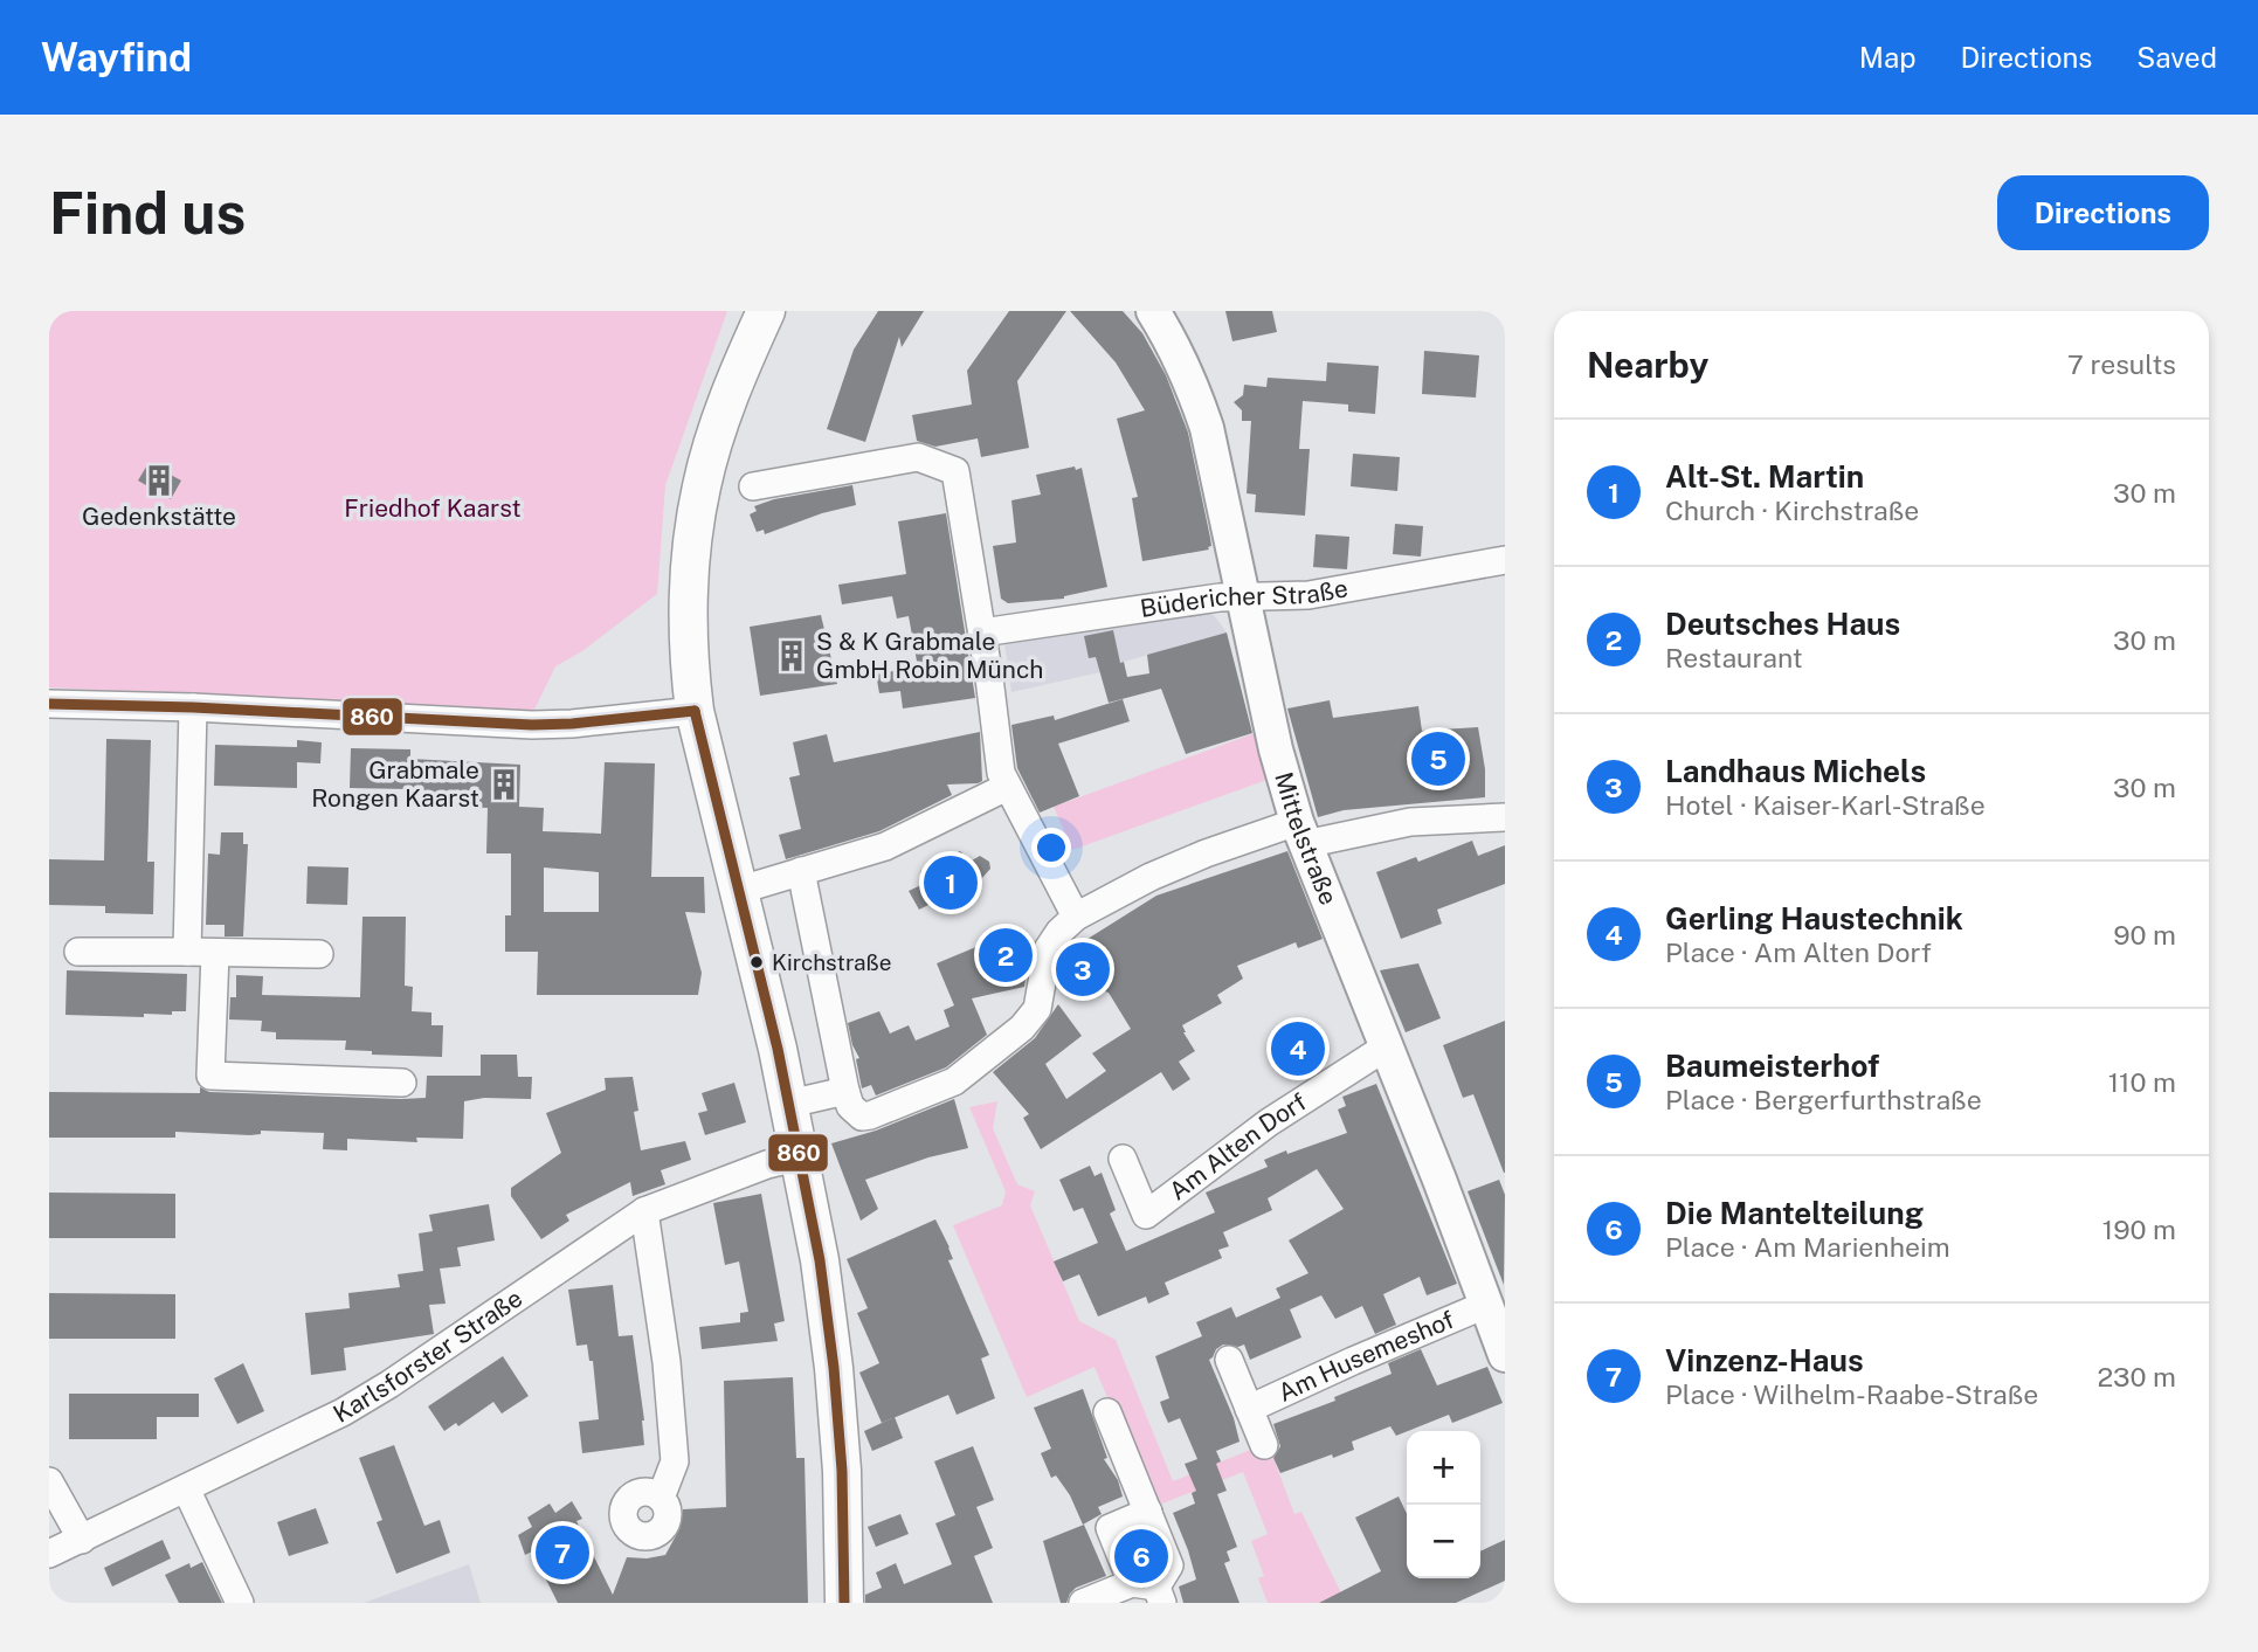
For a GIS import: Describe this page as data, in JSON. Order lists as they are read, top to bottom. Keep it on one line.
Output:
{"streets":{"street":["Büdericher Straße","Mittelstraße","Am Alten Dorf","Karlsforster Straße","Am Husemeshof"]},"crossings":[["Büdericher Straße","Mittelstraße"],["Mittelstraße","Am Alten Dorf"],["Mittelstraße","Am Husemeshof"]],"parks":["Friedhof Kaarst"],"places":{"building":["Gedenkstätte","S & K Grabmale GmbH Robin Münch","Grabmale Rongen Kaarst"],"other":["Kirchstraße"]},"lines":["transit line 860"],"page":{"header":"Wayfind","nav":["Map","Directions","Saved"],"buttons":"Directions","title":"Find us","heading":["Nearby","7 results"],"list":[{"mark":"1","name":"Alt-St. Martin","note":"Church · Kirchstraße","value":"30 m"},{"mark":"2","name":"Deutsches Haus","note":"Restaurant","value":"30 m"},{"mark":"3","name":"Landhaus Michels","note":"Hotel · Kaiser-Karl-Straße","value":"30 m"},{"mark":"4","name":"Gerling Haustechnik","note":"Place · Am Alten Dorf","value":"90 m"},{"mark":"5","name":"Baumeisterhof","note":"Place · Bergerfurthstraße","value":"110 m"},{"mark":"6","name":"Die Mantelteilung","note":"Place · Am Marienheim","value":"190 m"},{"mark":"7","name":"Vinzenz-Haus","note":"Place · Wilhelm-Raabe-Straße","value":"230 m"}],"pins":["5","1","2","3","4","7","6"],"map_buttons":["+","−"]}}
